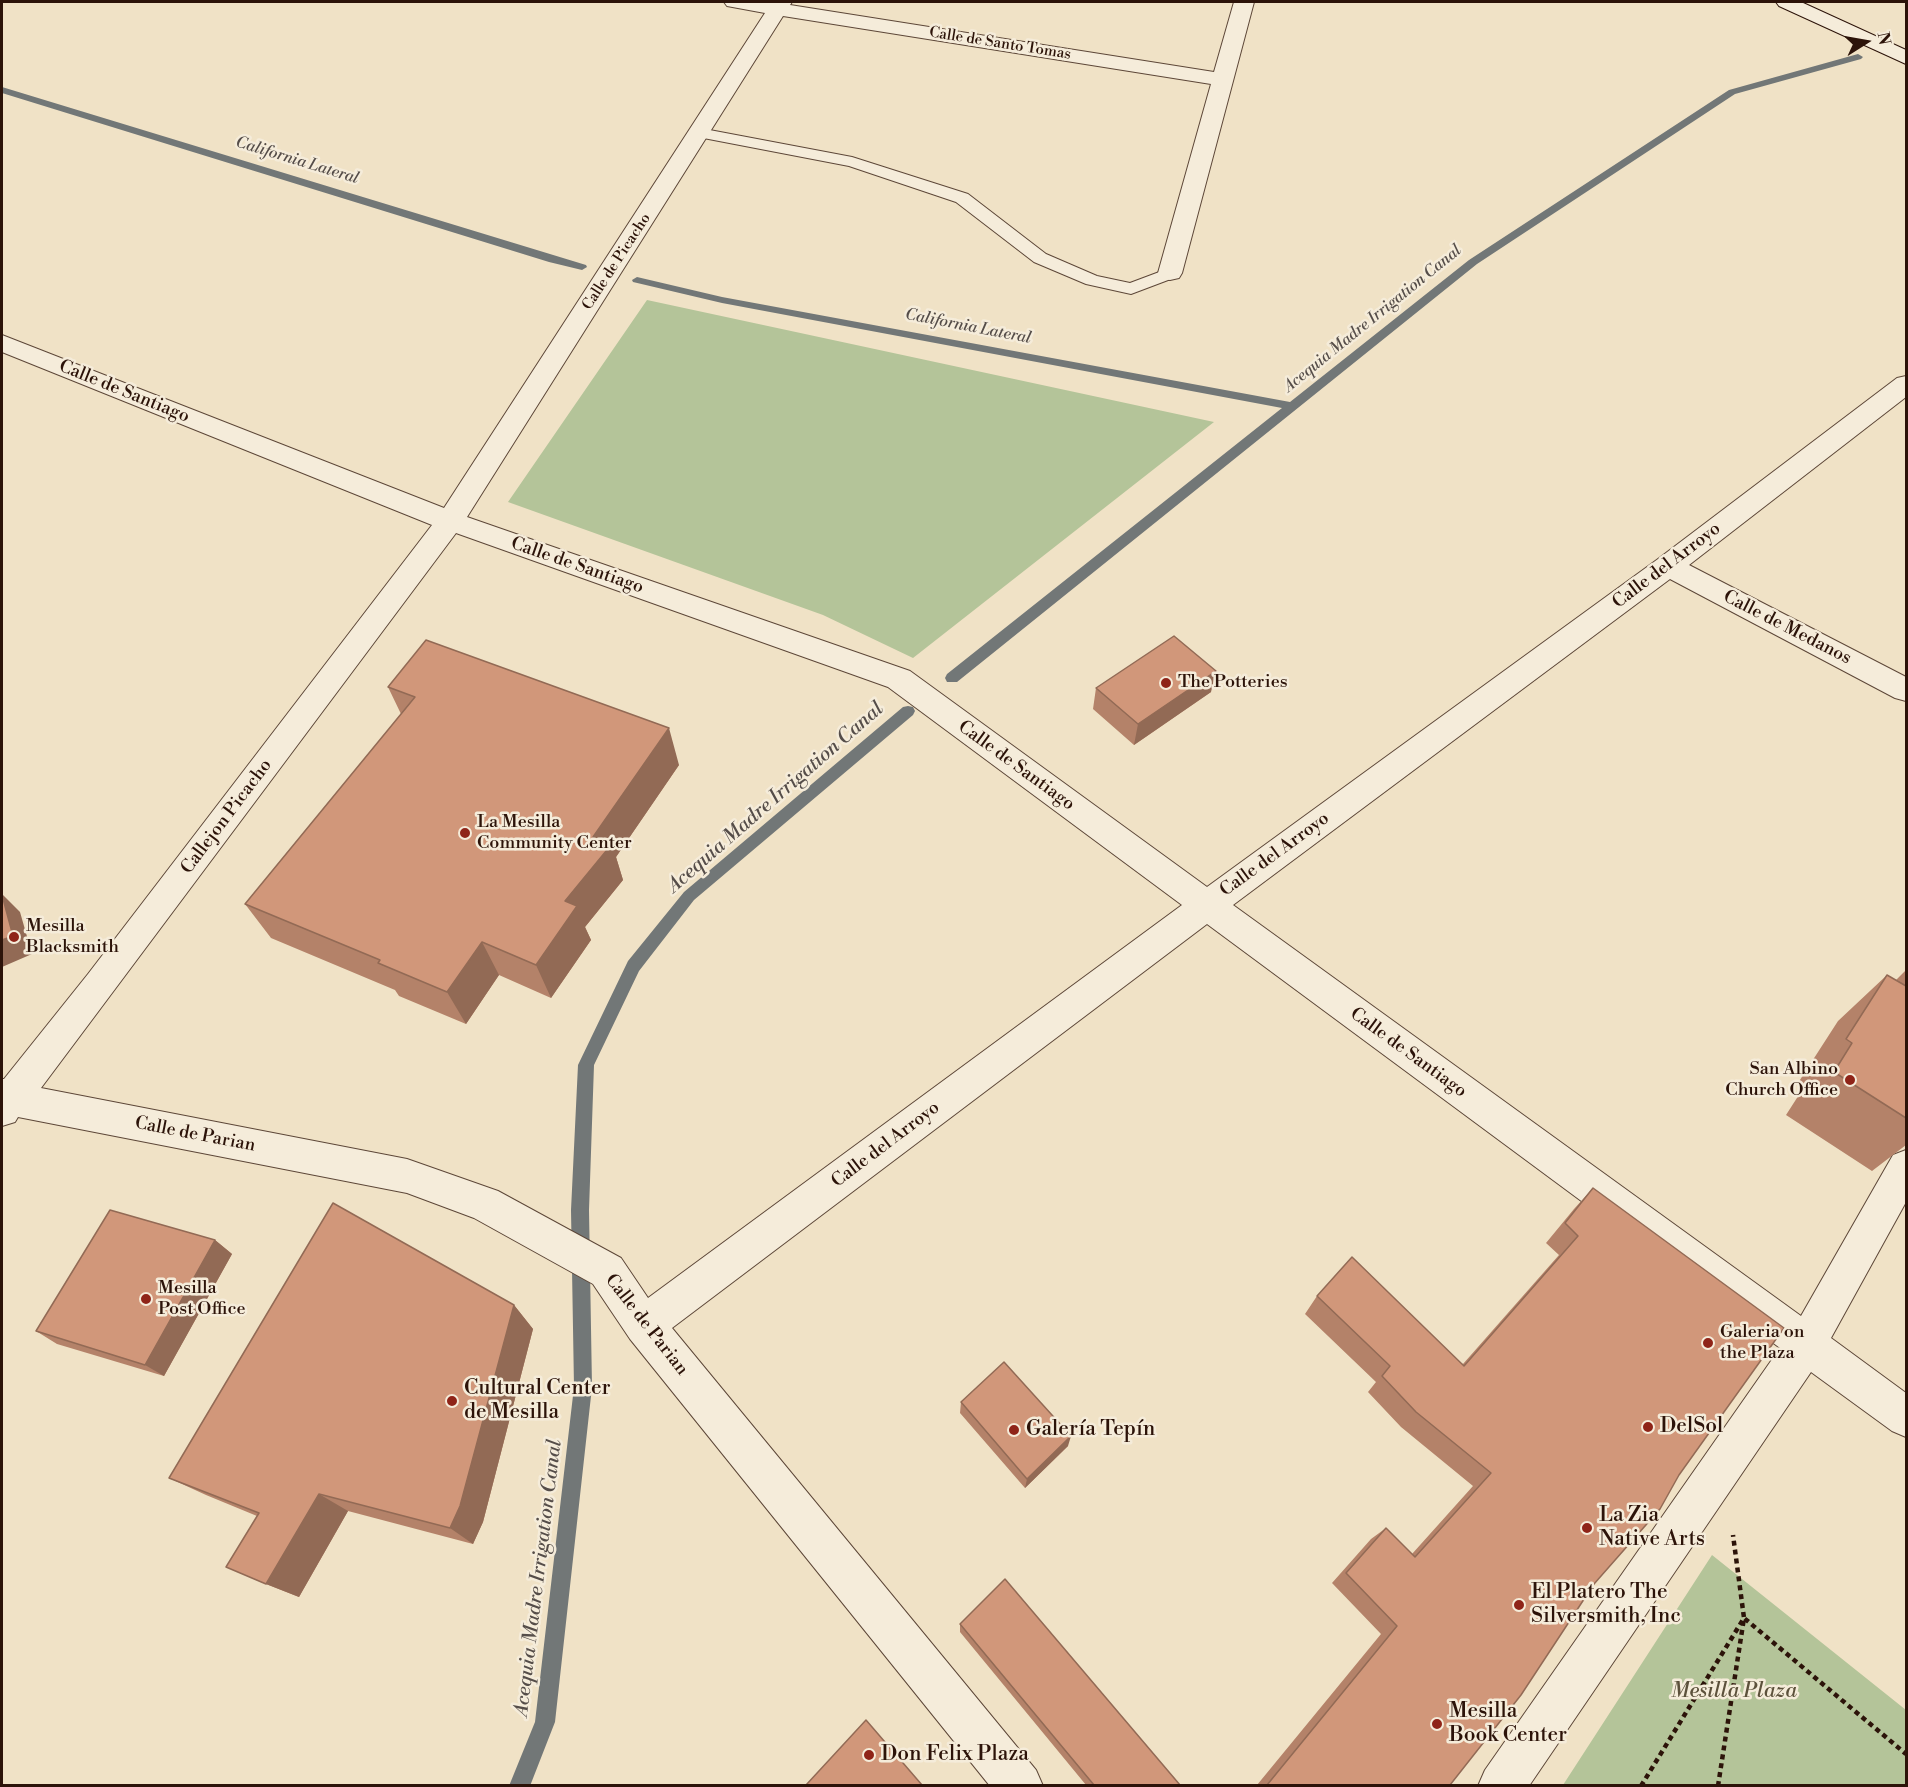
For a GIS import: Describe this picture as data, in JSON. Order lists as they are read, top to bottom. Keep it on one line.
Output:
{"streets":{"street":["Calle de Santo Tomas","Calle de Picacho","Calle de Santiago","Calle del Arroyo","Calle de Medanos","Callejon Picacho","Calle de Parian"]},"crossings":[["Calle de Santo Tomas","Calle de Picacho"],["Calle de Picacho","Calle de Santiago"],["Calle de Picacho","Callejon Picacho"],["Calle de Santiago","Calle del Arroyo"],["Calle de Santiago","Callejon Picacho"],["Calle del Arroyo","Calle de Medanos"],["Calle del Arroyo","Calle de Parian"],["Callejon Picacho","Calle de Parian"]],"water":["California Lateral","Acequia Madre Irrigation Canal"],"parks":["Mesilla Plaza"],"places":["The Potteries","La Mesilla Community Center","Mesilla Blacksmith","San Albino Church Office","Mesilla Post Office","Galeria on the Plaza","Cultural Center de Mesilla","DelSol","Galería Tepín","La Zia Native Arts","El Platero The Silversmith, Inc","Mesilla Book Center","Don Felix Plaza"],"north":"right"}
